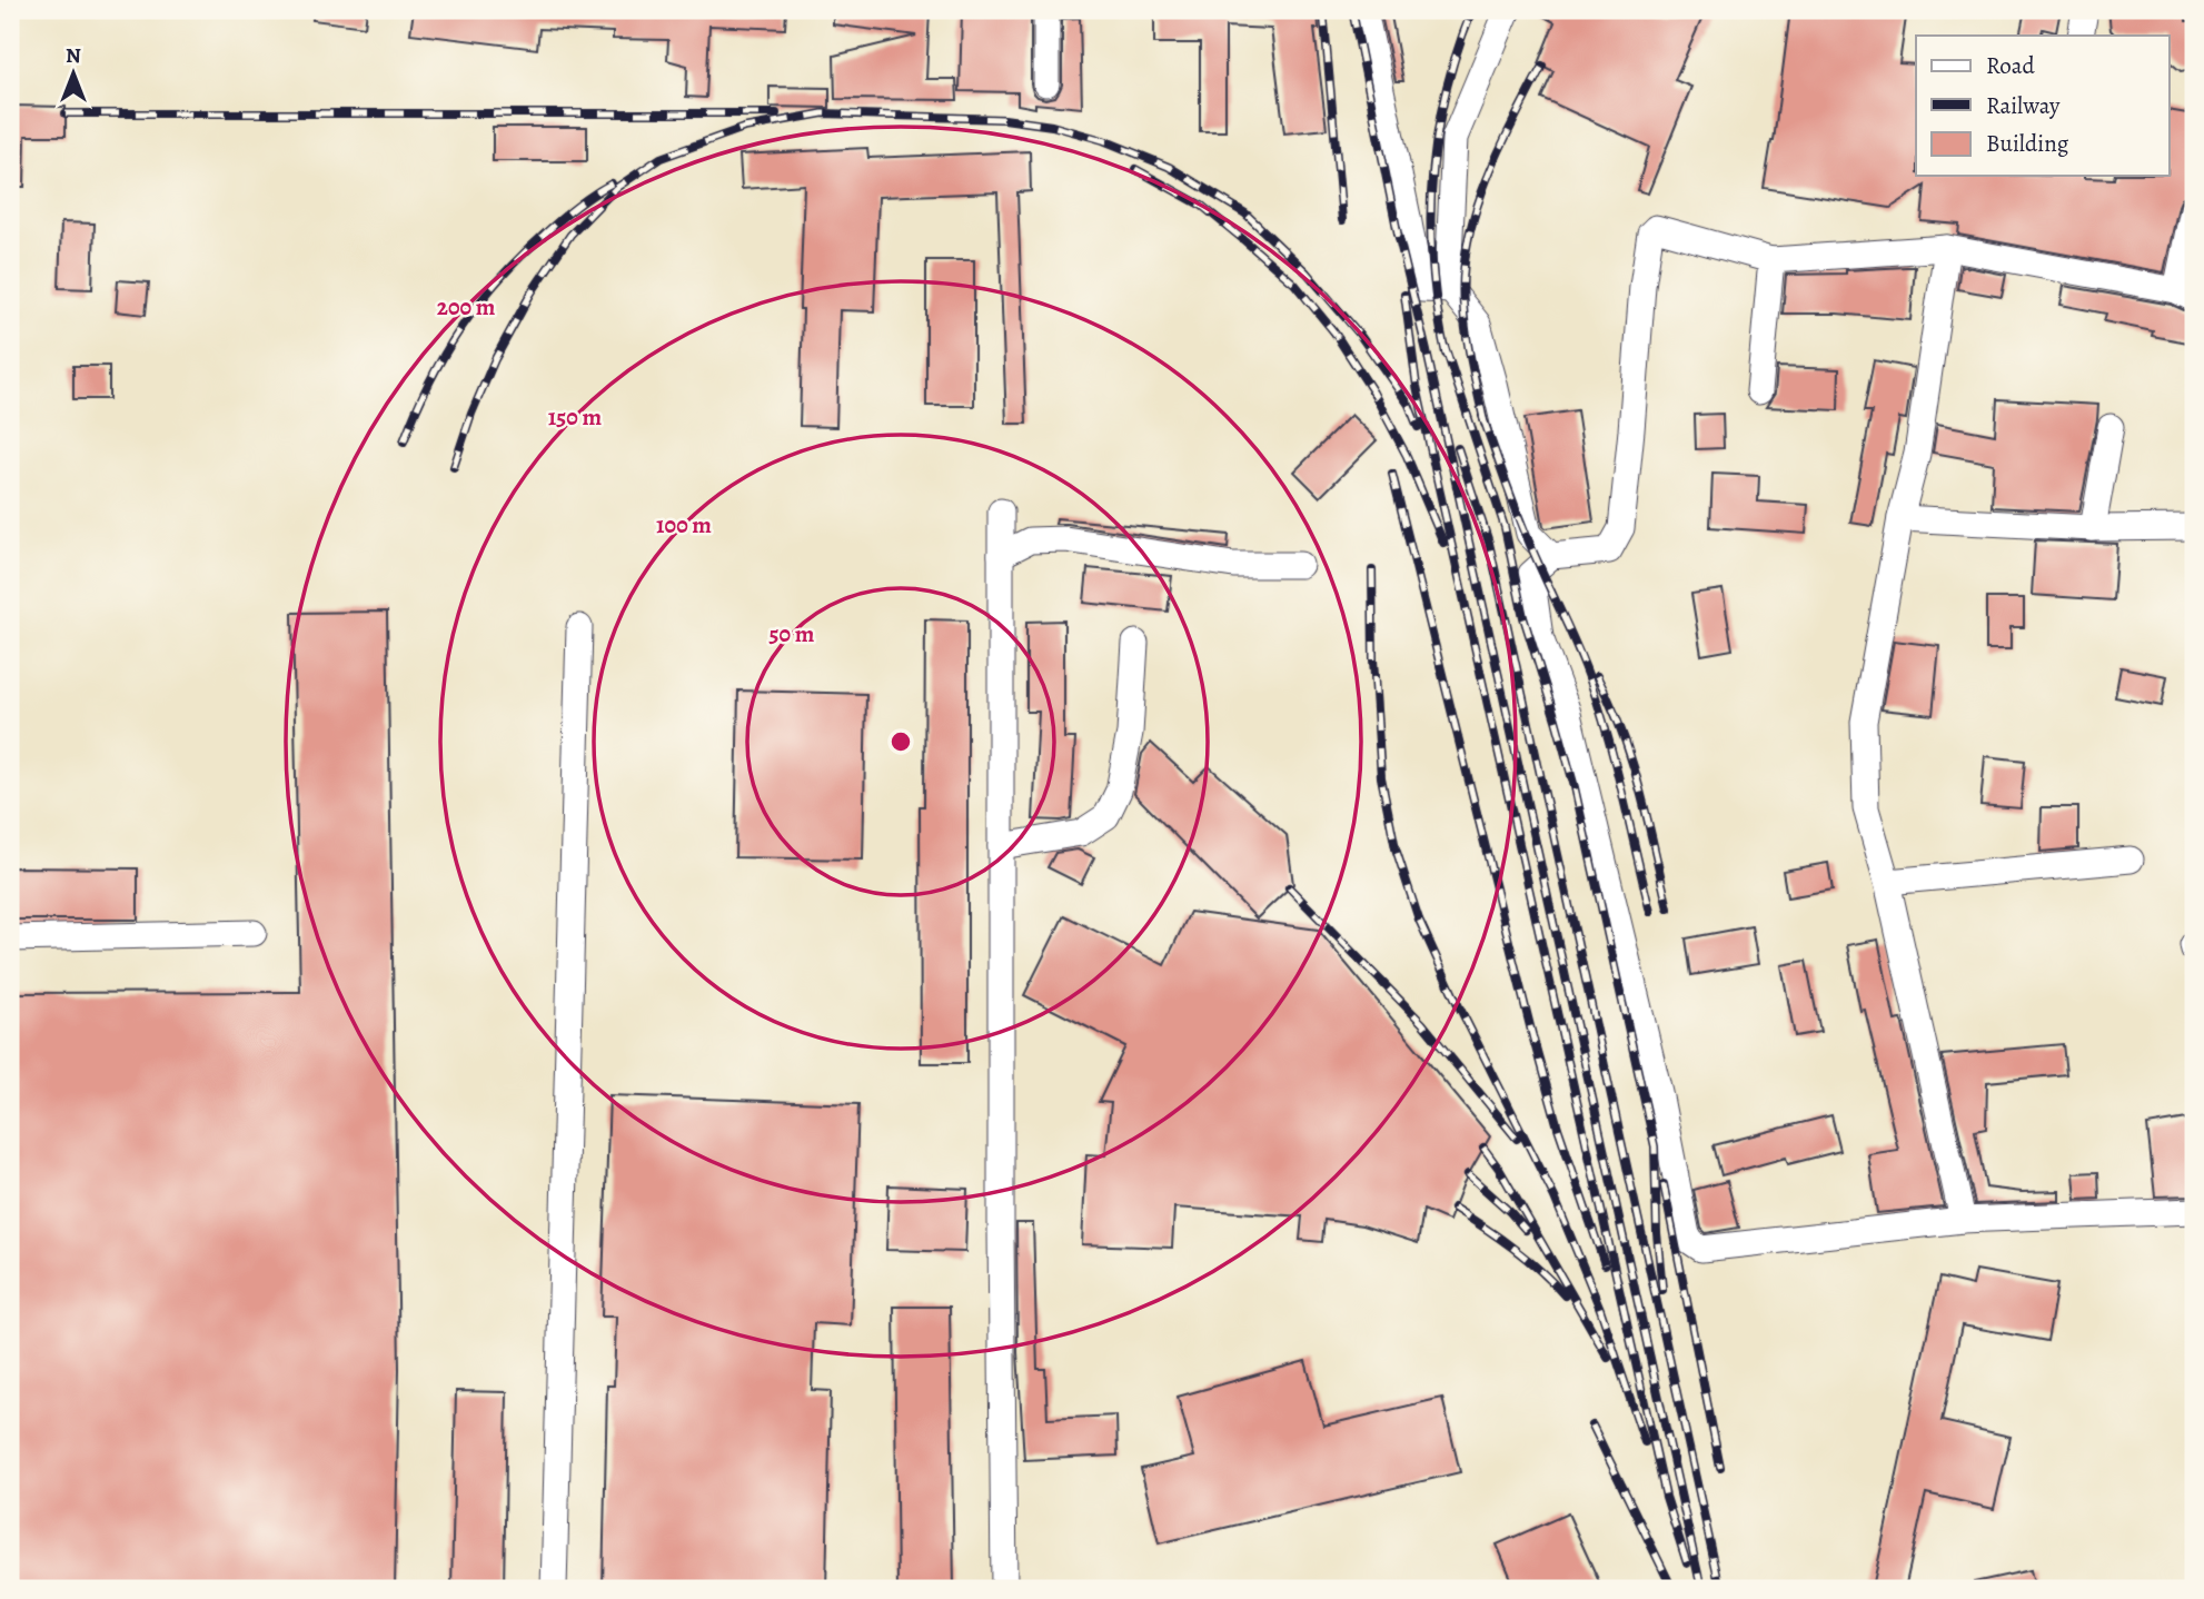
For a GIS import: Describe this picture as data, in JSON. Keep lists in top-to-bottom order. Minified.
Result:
{"legend":["Road","Railway","Building"],"north":"top","rings":["200 m","150 m","100 m","50 m"]}
